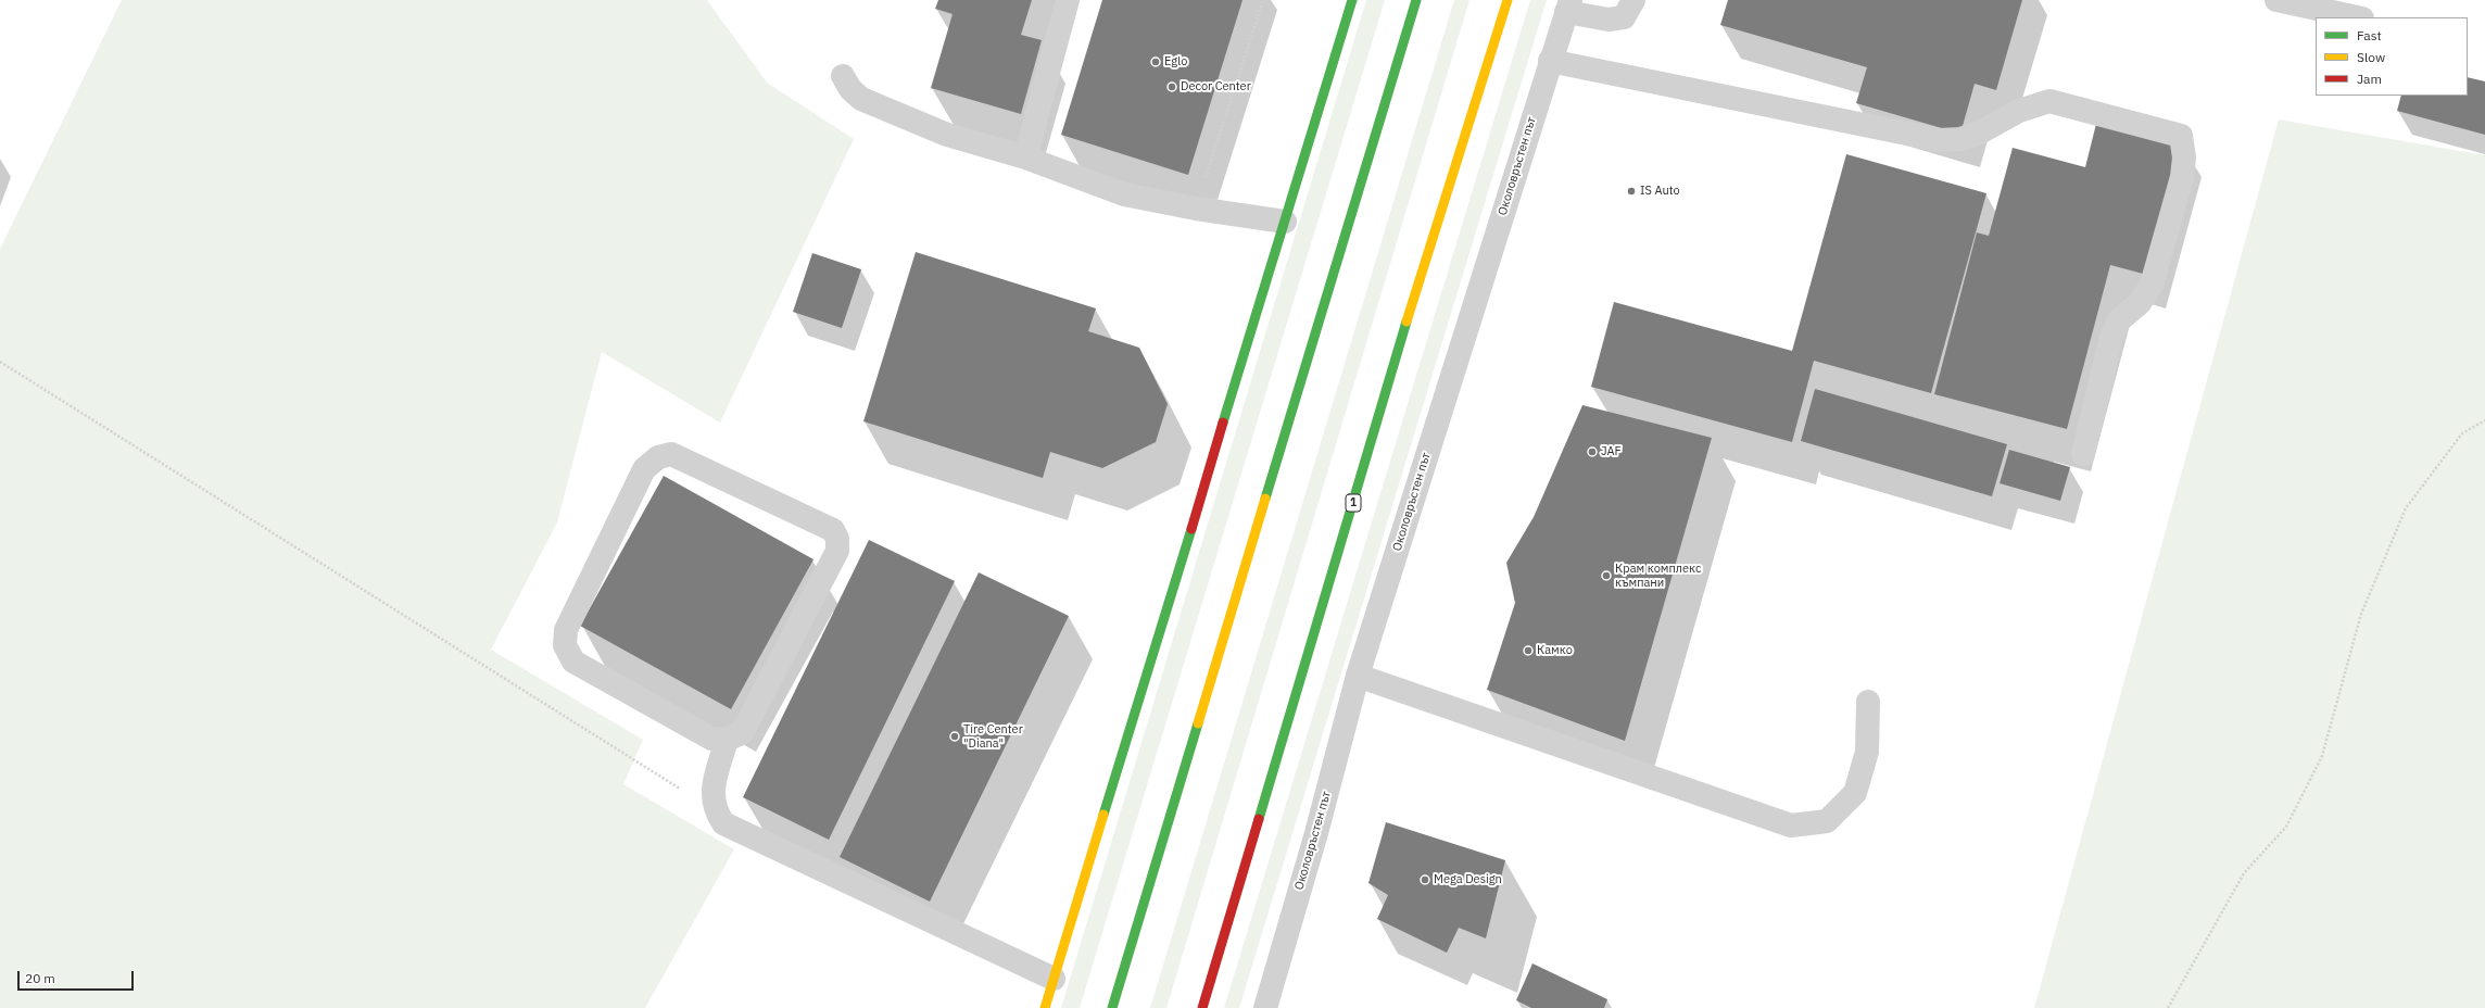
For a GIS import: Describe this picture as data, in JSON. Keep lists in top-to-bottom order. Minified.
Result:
{"streets":{"main road":["1"],"street":["Околовръстен път"]},"places":["Eglo","Decor Center","IS Auto","JAF","Крам комплекс къмпани","Камко","Tire Center \"Diana\"","Mega Design"],"legend":["Fast","Slow","Jam"],"scale_bar":"20 m"}
